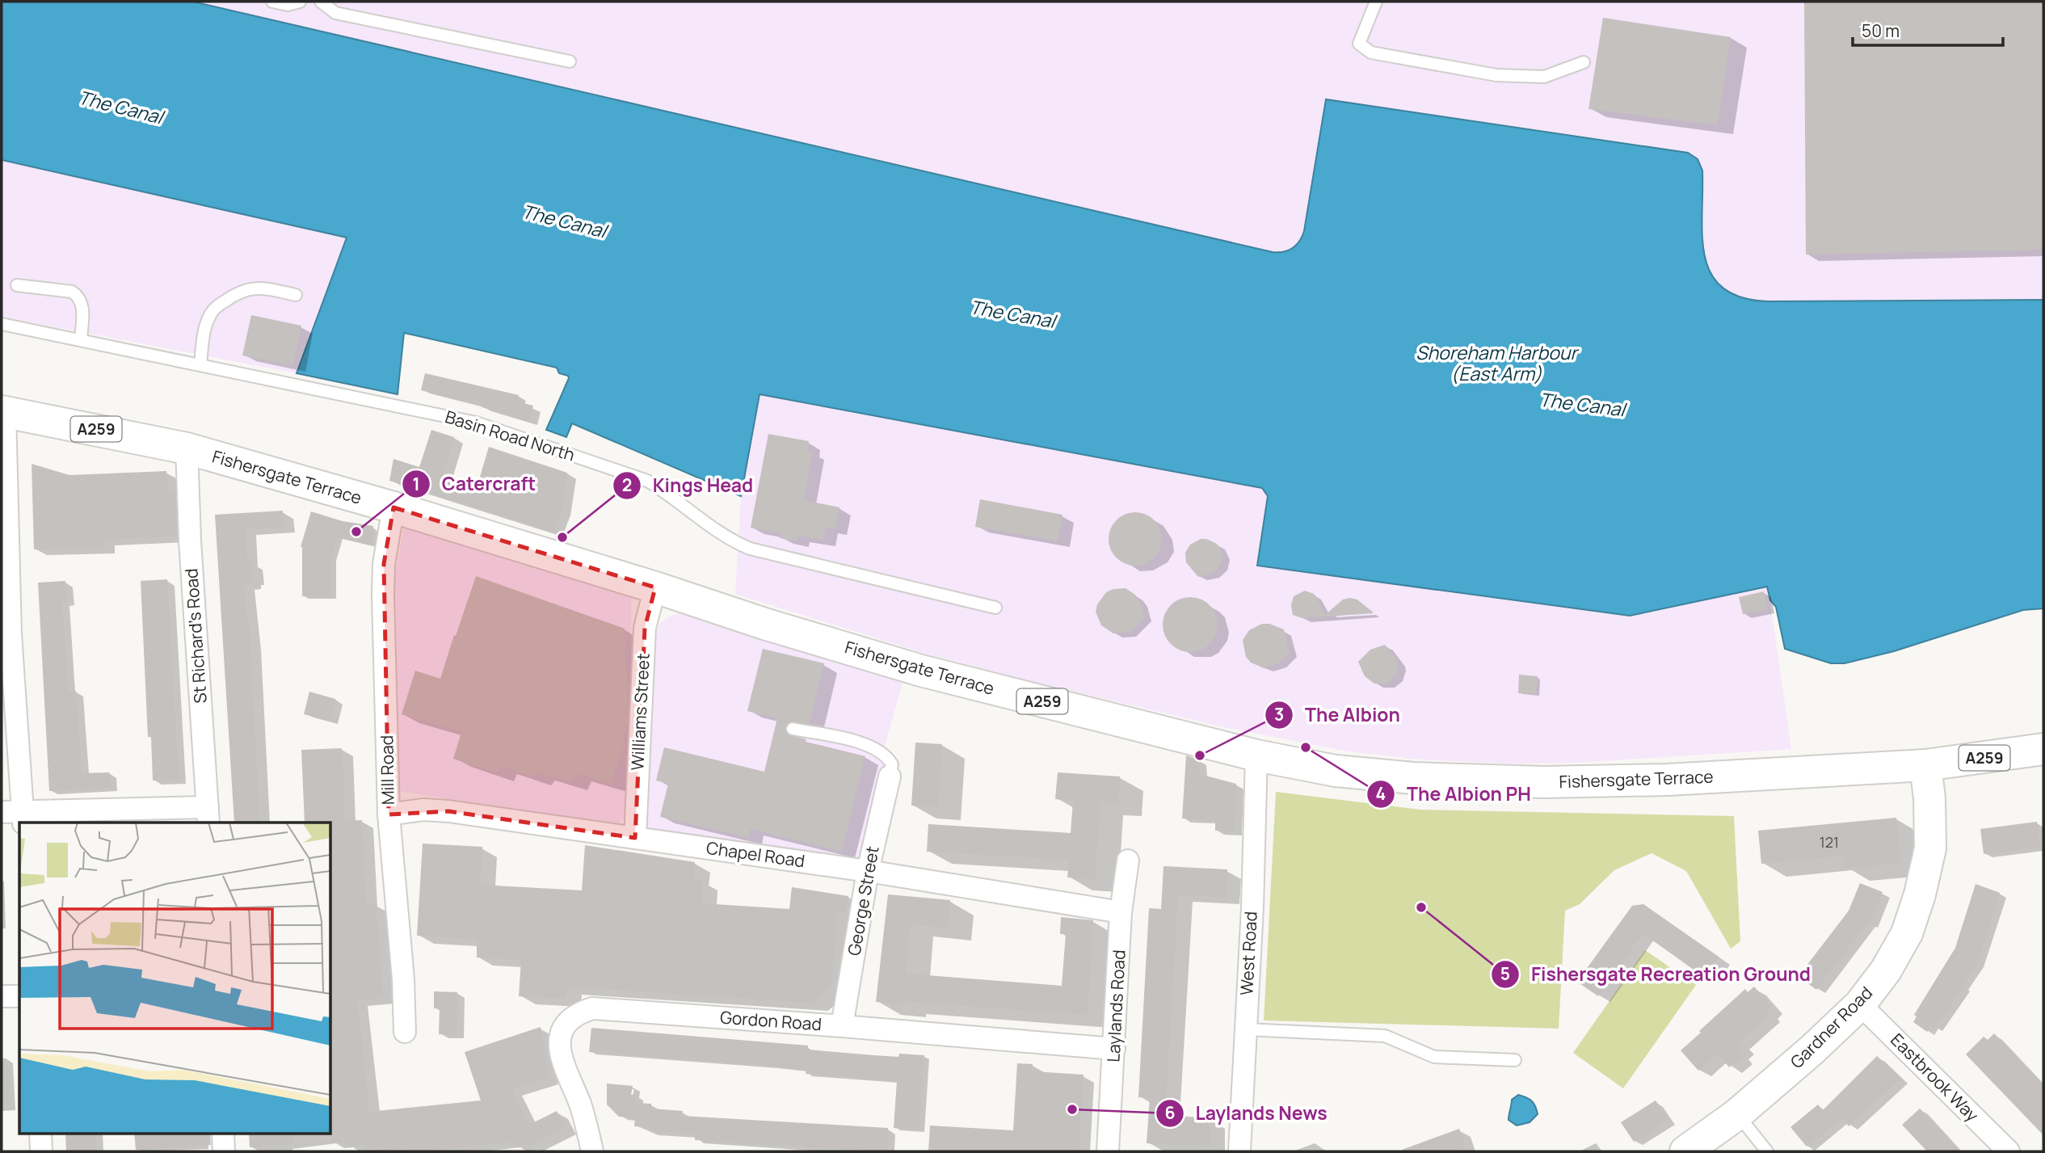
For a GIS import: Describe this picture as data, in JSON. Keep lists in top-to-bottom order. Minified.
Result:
{"streets":{"main road":["A259","Fishersgate Terrace","Gardner Road"],"street":["St Richard's Road","Williams Street","Mill Road","Chapel Road","George Street","West Road","Laylands Road","Gordon Road","Eastbrook Way"],"lane":["Basin Road North"]},"crossings":[["A259","Fishersgate Terrace"],["A259","Gardner Road"],["Fishersgate Terrace","St Richard's Road"],["Fishersgate Terrace","Williams Street"],["Fishersgate Terrace","Mill Road"],["Fishersgate Terrace","West Road"],["Fishersgate Terrace","Gardner Road"],["Williams Street","Chapel Road"],["Mill Road","Chapel Road"],["Chapel Road","George Street"],["Chapel Road","Laylands Road"],["George Street","Gordon Road"],["Laylands Road","Gordon Road"],["Gardner Road","Eastbrook Way"]],"water":["The Canal","Shoreham Harbour (East Arm)"],"places":["Catercraft","Kings Head","The Albion PH","The Albion","Fishersgate Recreation Ground","Laylands News"],"house_numbers":["121"],"scale_bar":"50 m"}
